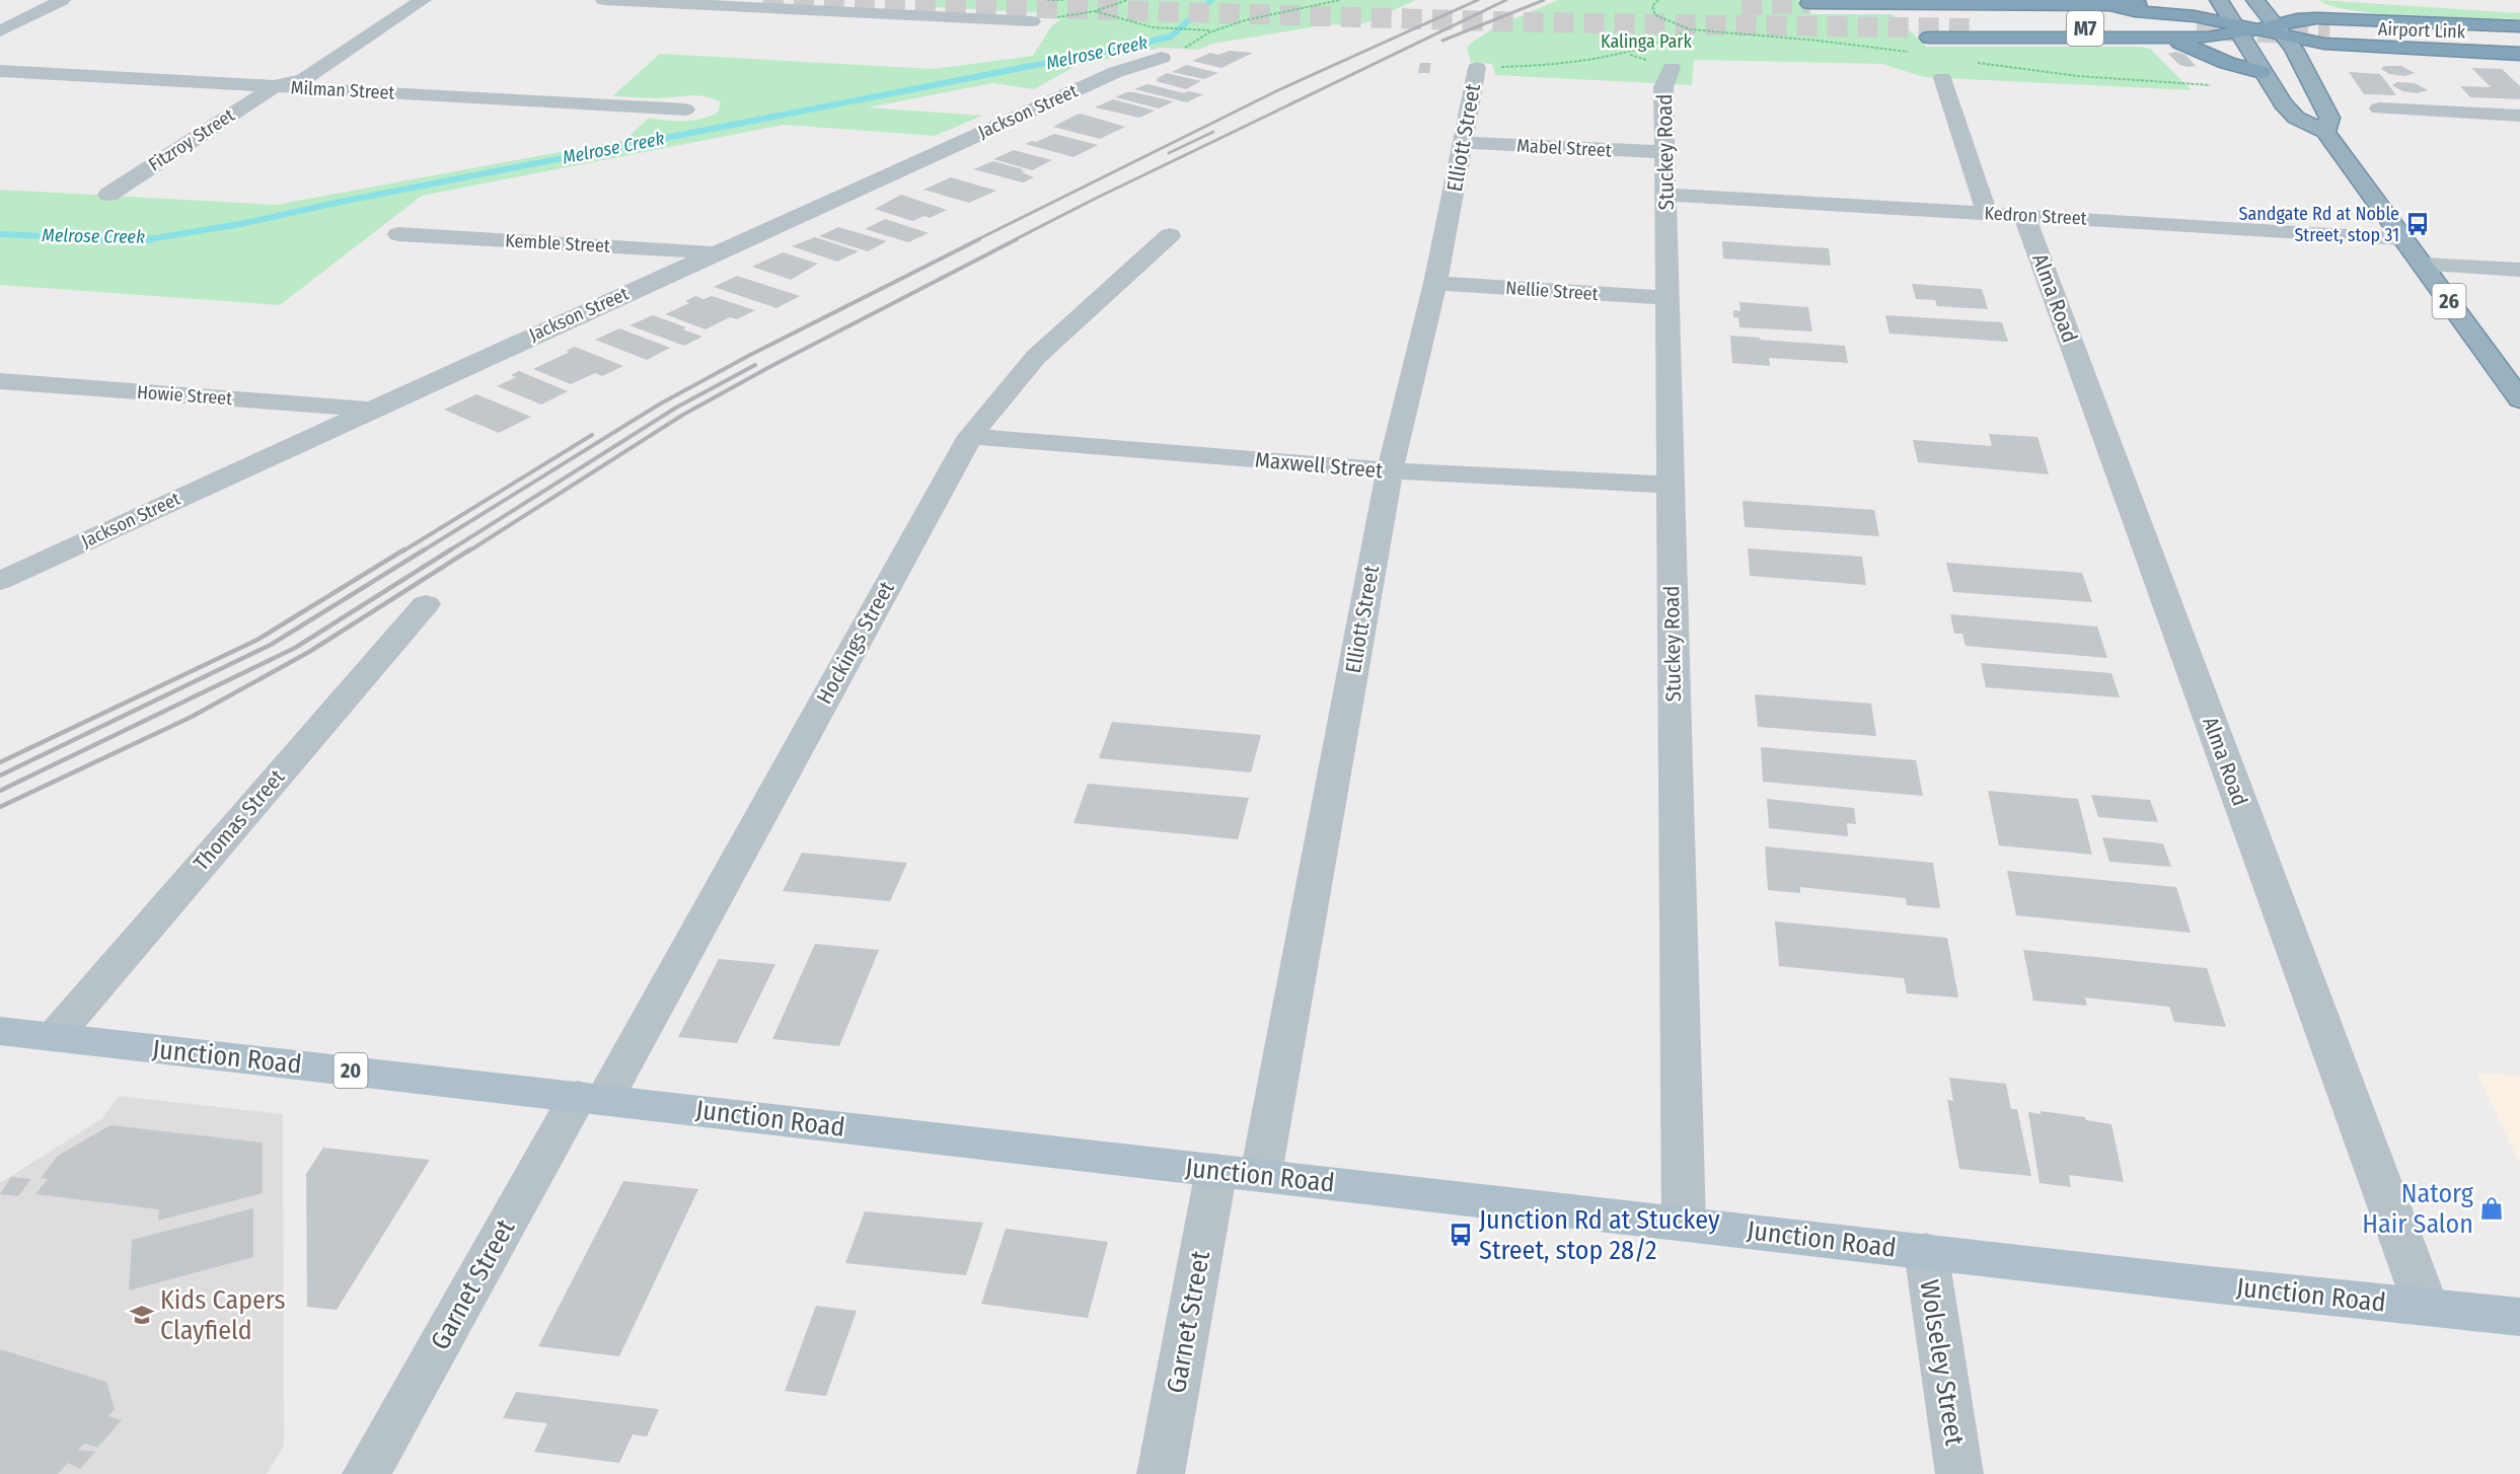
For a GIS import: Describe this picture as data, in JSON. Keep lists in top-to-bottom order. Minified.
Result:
{"streets":{"highway":["M7","Airport Link","26"],"main road":["Junction Road","20"],"street":["Milman Street","Jackson Street","Elliott Street","Fitzroy Street","Mabel Street","Stuckey Road","Kedron Street","Kemble Street","Nellie Street","Alma Road","Howie Street","Maxwell Street","Hockings Street","Thomas Street","Garnet Street","Wolseley Street"]},"crossings":[["Milman Street","Fitzroy Street"],["Jackson Street","Kemble Street"],["Jackson Street","Howie Street"],["Elliott Street","Mabel Street"],["Elliott Street","Nellie Street"],["Elliott Street","Maxwell Street"],["Elliott Street","Junction Road"],["Mabel Street","Stuckey Road"],["Stuckey Road","Kedron Street"],["Stuckey Road","Nellie Street"],["Stuckey Road","Maxwell Street"],["Stuckey Road","Junction Road"],["Kedron Street","Alma Road"],["Kedron Street","26"],["Alma Road","Junction Road"],["Maxwell Street","Hockings Street"],["Hockings Street","Junction Road"],["Hockings Street","Garnet Street"],["Thomas Street","Junction Road"],["Junction Road","Garnet Street"],["Junction Road","Wolseley Street"]],"water":["Melrose Creek"],"parks":["Kalinga Park"],"places":{"bus stop":["Sandgate Rd at Noble Street, stop 31","Junction Rd at Stuckey Street, stop 28/2"],"shop":["Natorg Hair Salon"],"school or university":["Kids Capers Clayfield"]}}
